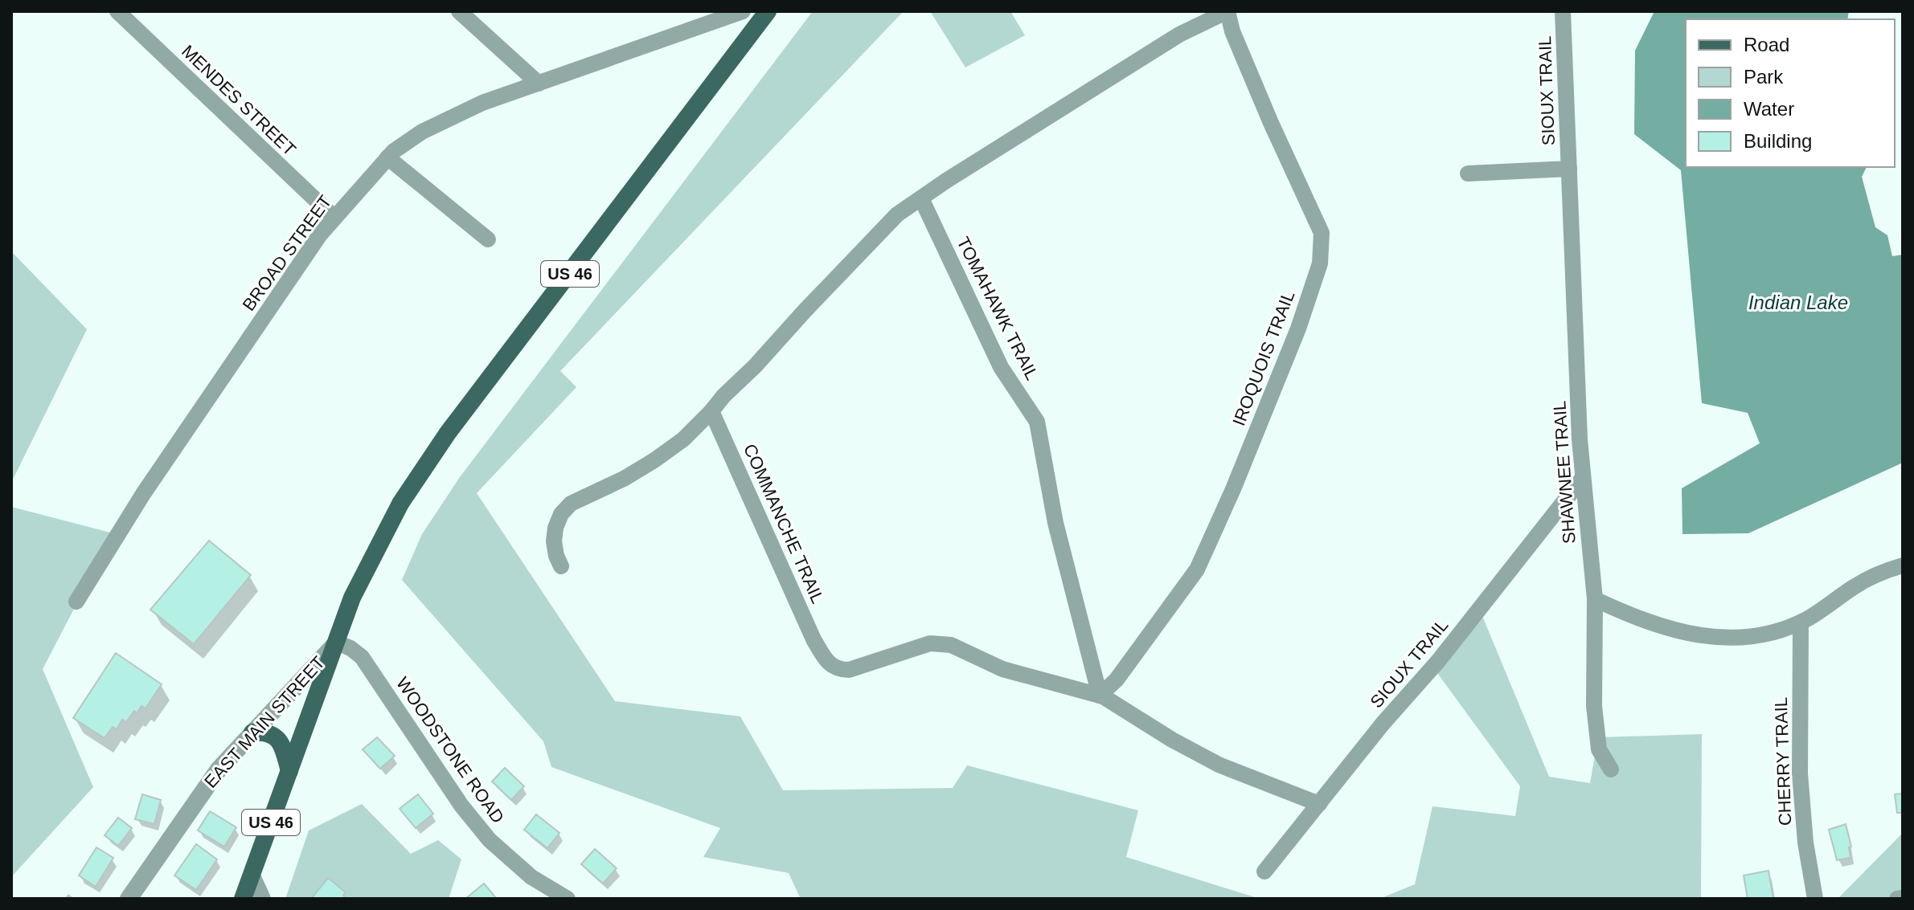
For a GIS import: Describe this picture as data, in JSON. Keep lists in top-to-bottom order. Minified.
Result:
{"streets":{"main road":["US 46"],"street":["SIOUX TRAIL","MENDES STREET","BROAD STREET","TOMAHAWK TRAIL","IROQUOIS TRAIL","SHAWNEE TRAIL","COMMANCHE TRAIL","EAST MAIN STREET","WOODSTONE ROAD","CHERRY TRAIL"]},"crossings":[["SIOUX TRAIL","SHAWNEE TRAIL"],["MENDES STREET","BROAD STREET"],["US 46","EAST MAIN STREET"],["US 46","WOODSTONE ROAD"],["TOMAHAWK TRAIL","IROQUOIS TRAIL"],["TOMAHAWK TRAIL","COMMANCHE TRAIL"],["IROQUOIS TRAIL","COMMANCHE TRAIL"],["EAST MAIN STREET","WOODSTONE ROAD"]],"water":["Indian Lake"],"legend":["Road","Park","Water","Building"]}
